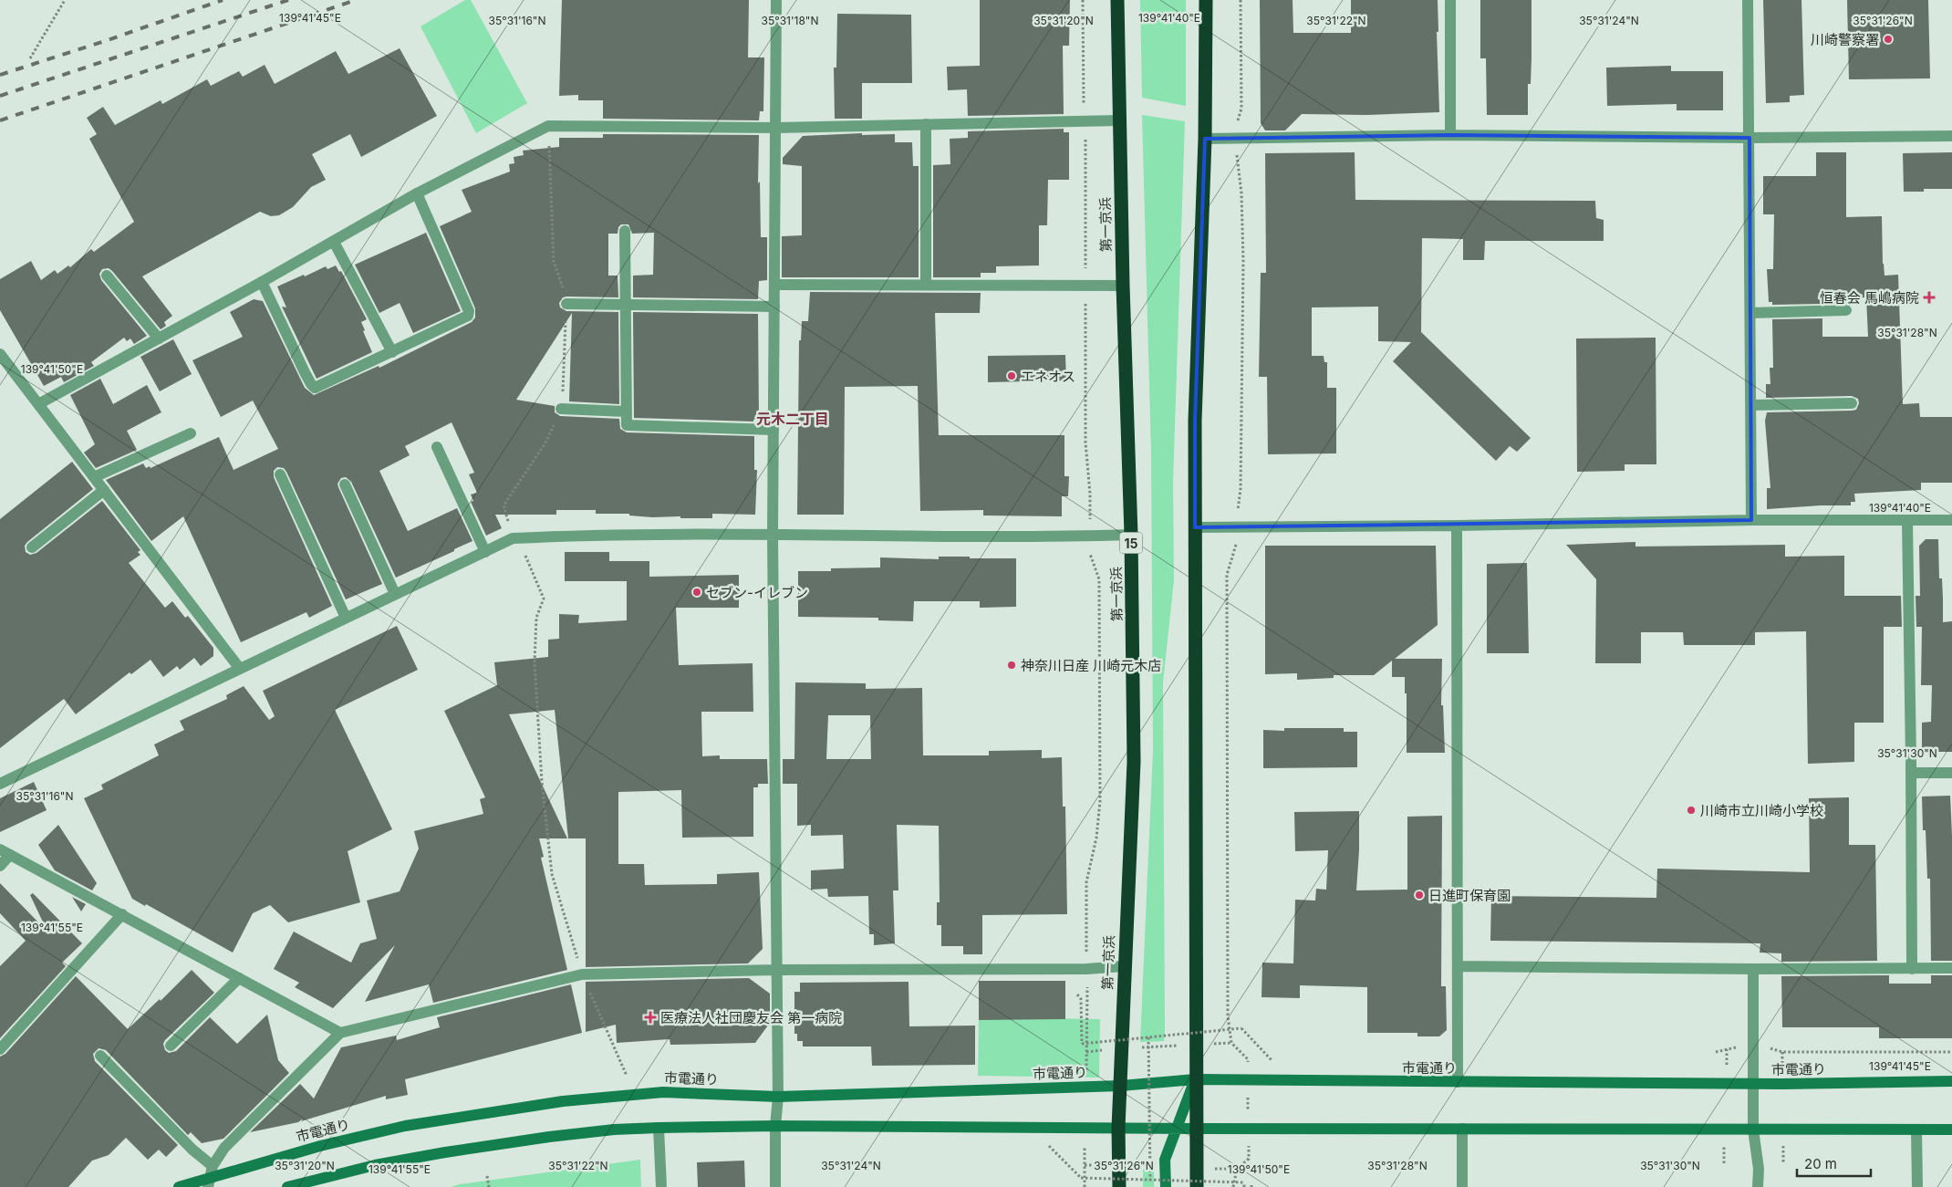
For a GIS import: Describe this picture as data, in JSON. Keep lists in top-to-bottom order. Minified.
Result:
{"streets":{"highway":["第一京浜","15"],"main road":["市電通り"]},"crossings":[["第一京浜","市電通り"]],"districts":["元木二丁目"],"places":{"other":["川崎警察署","エネオス","セブン-イレブン","神奈川日産 川崎元木店","川崎市立川崎小学校","日進町保育園"],"health":["恒春会 馬嶋病院","医療法人社団慶友会 第一病院"]},"scale_bar":"20 m","coordinates":["139°41'45\"E","139°41'40\"E","35°31'18\"N","35°31'20\"N","35°31'22\"N","35°31'24\"N","35°31'26\"N","35°31'16\"N","35°31'28\"N","139°41'50\"E","35°31'30\"N","139°41'55\"E"]}
